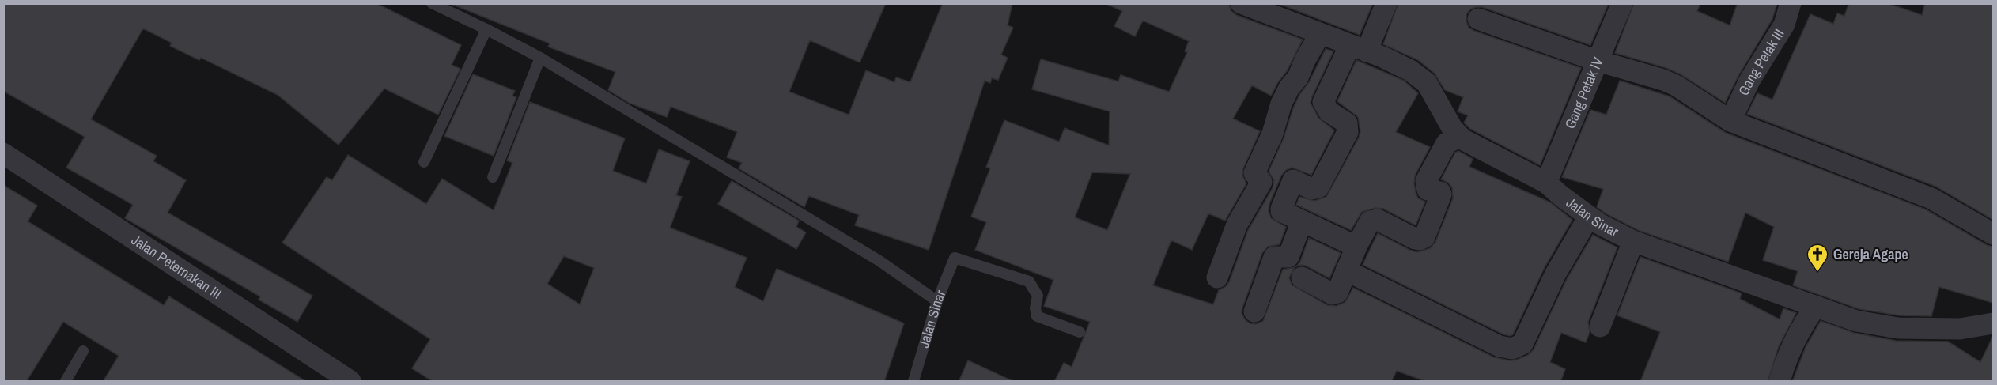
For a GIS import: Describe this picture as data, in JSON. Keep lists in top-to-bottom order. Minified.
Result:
{"streets":{"street":["Gang Petak III","Gang Petak IV","Jalan Sinar","Jalan Peternakan III"]},"crossings":[["Gang Petak IV","Jalan Sinar"]],"places":{"church":["Gereja Agape"]}}
